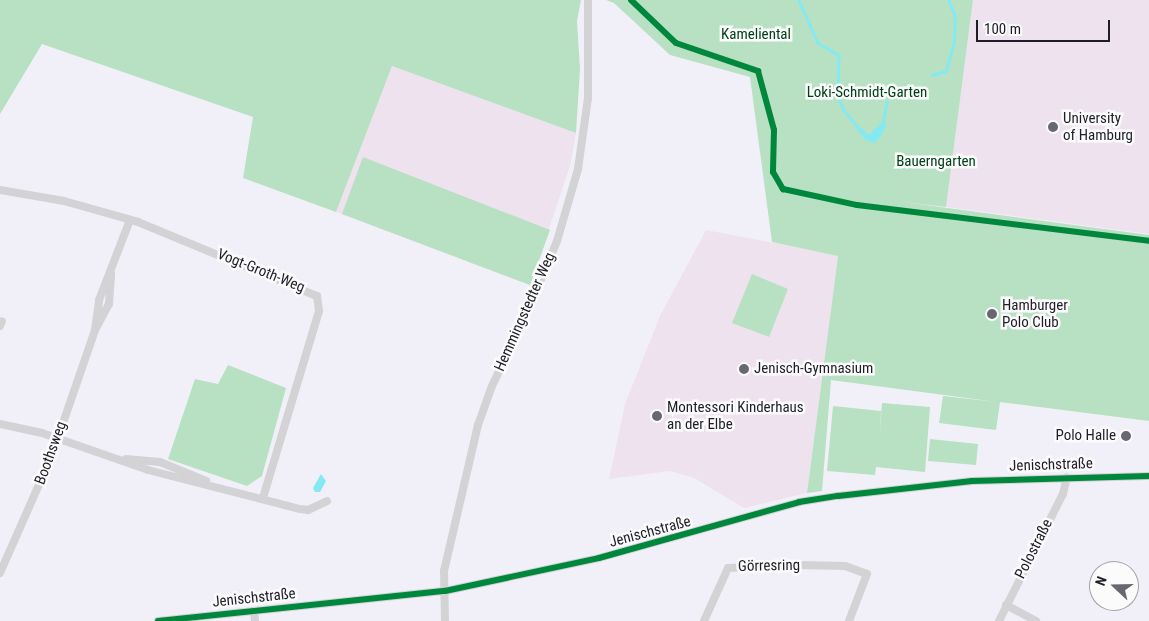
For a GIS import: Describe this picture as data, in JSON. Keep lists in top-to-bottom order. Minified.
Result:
{"streets":{"street":["Vogt-Groth-Weg","Hemmingstedter Weg","Boothsweg","Jenischstraße","Polostraße","Görresring"]},"crossings":[["Vogt-Groth-Weg","Boothsweg"],["Hemmingstedter Weg","Jenischstraße"],["Jenischstraße","Polostraße"]],"parks":["Kameliental","Loki-Schmidt-Garten","Bauerngarten"],"places":["University of Hamburg","Hamburger Polo Club","Jenisch-Gymnasium","Montessori Kinderhaus an der Elbe","Polo Halle"],"scale_bar":"100 m","north":"left"}
